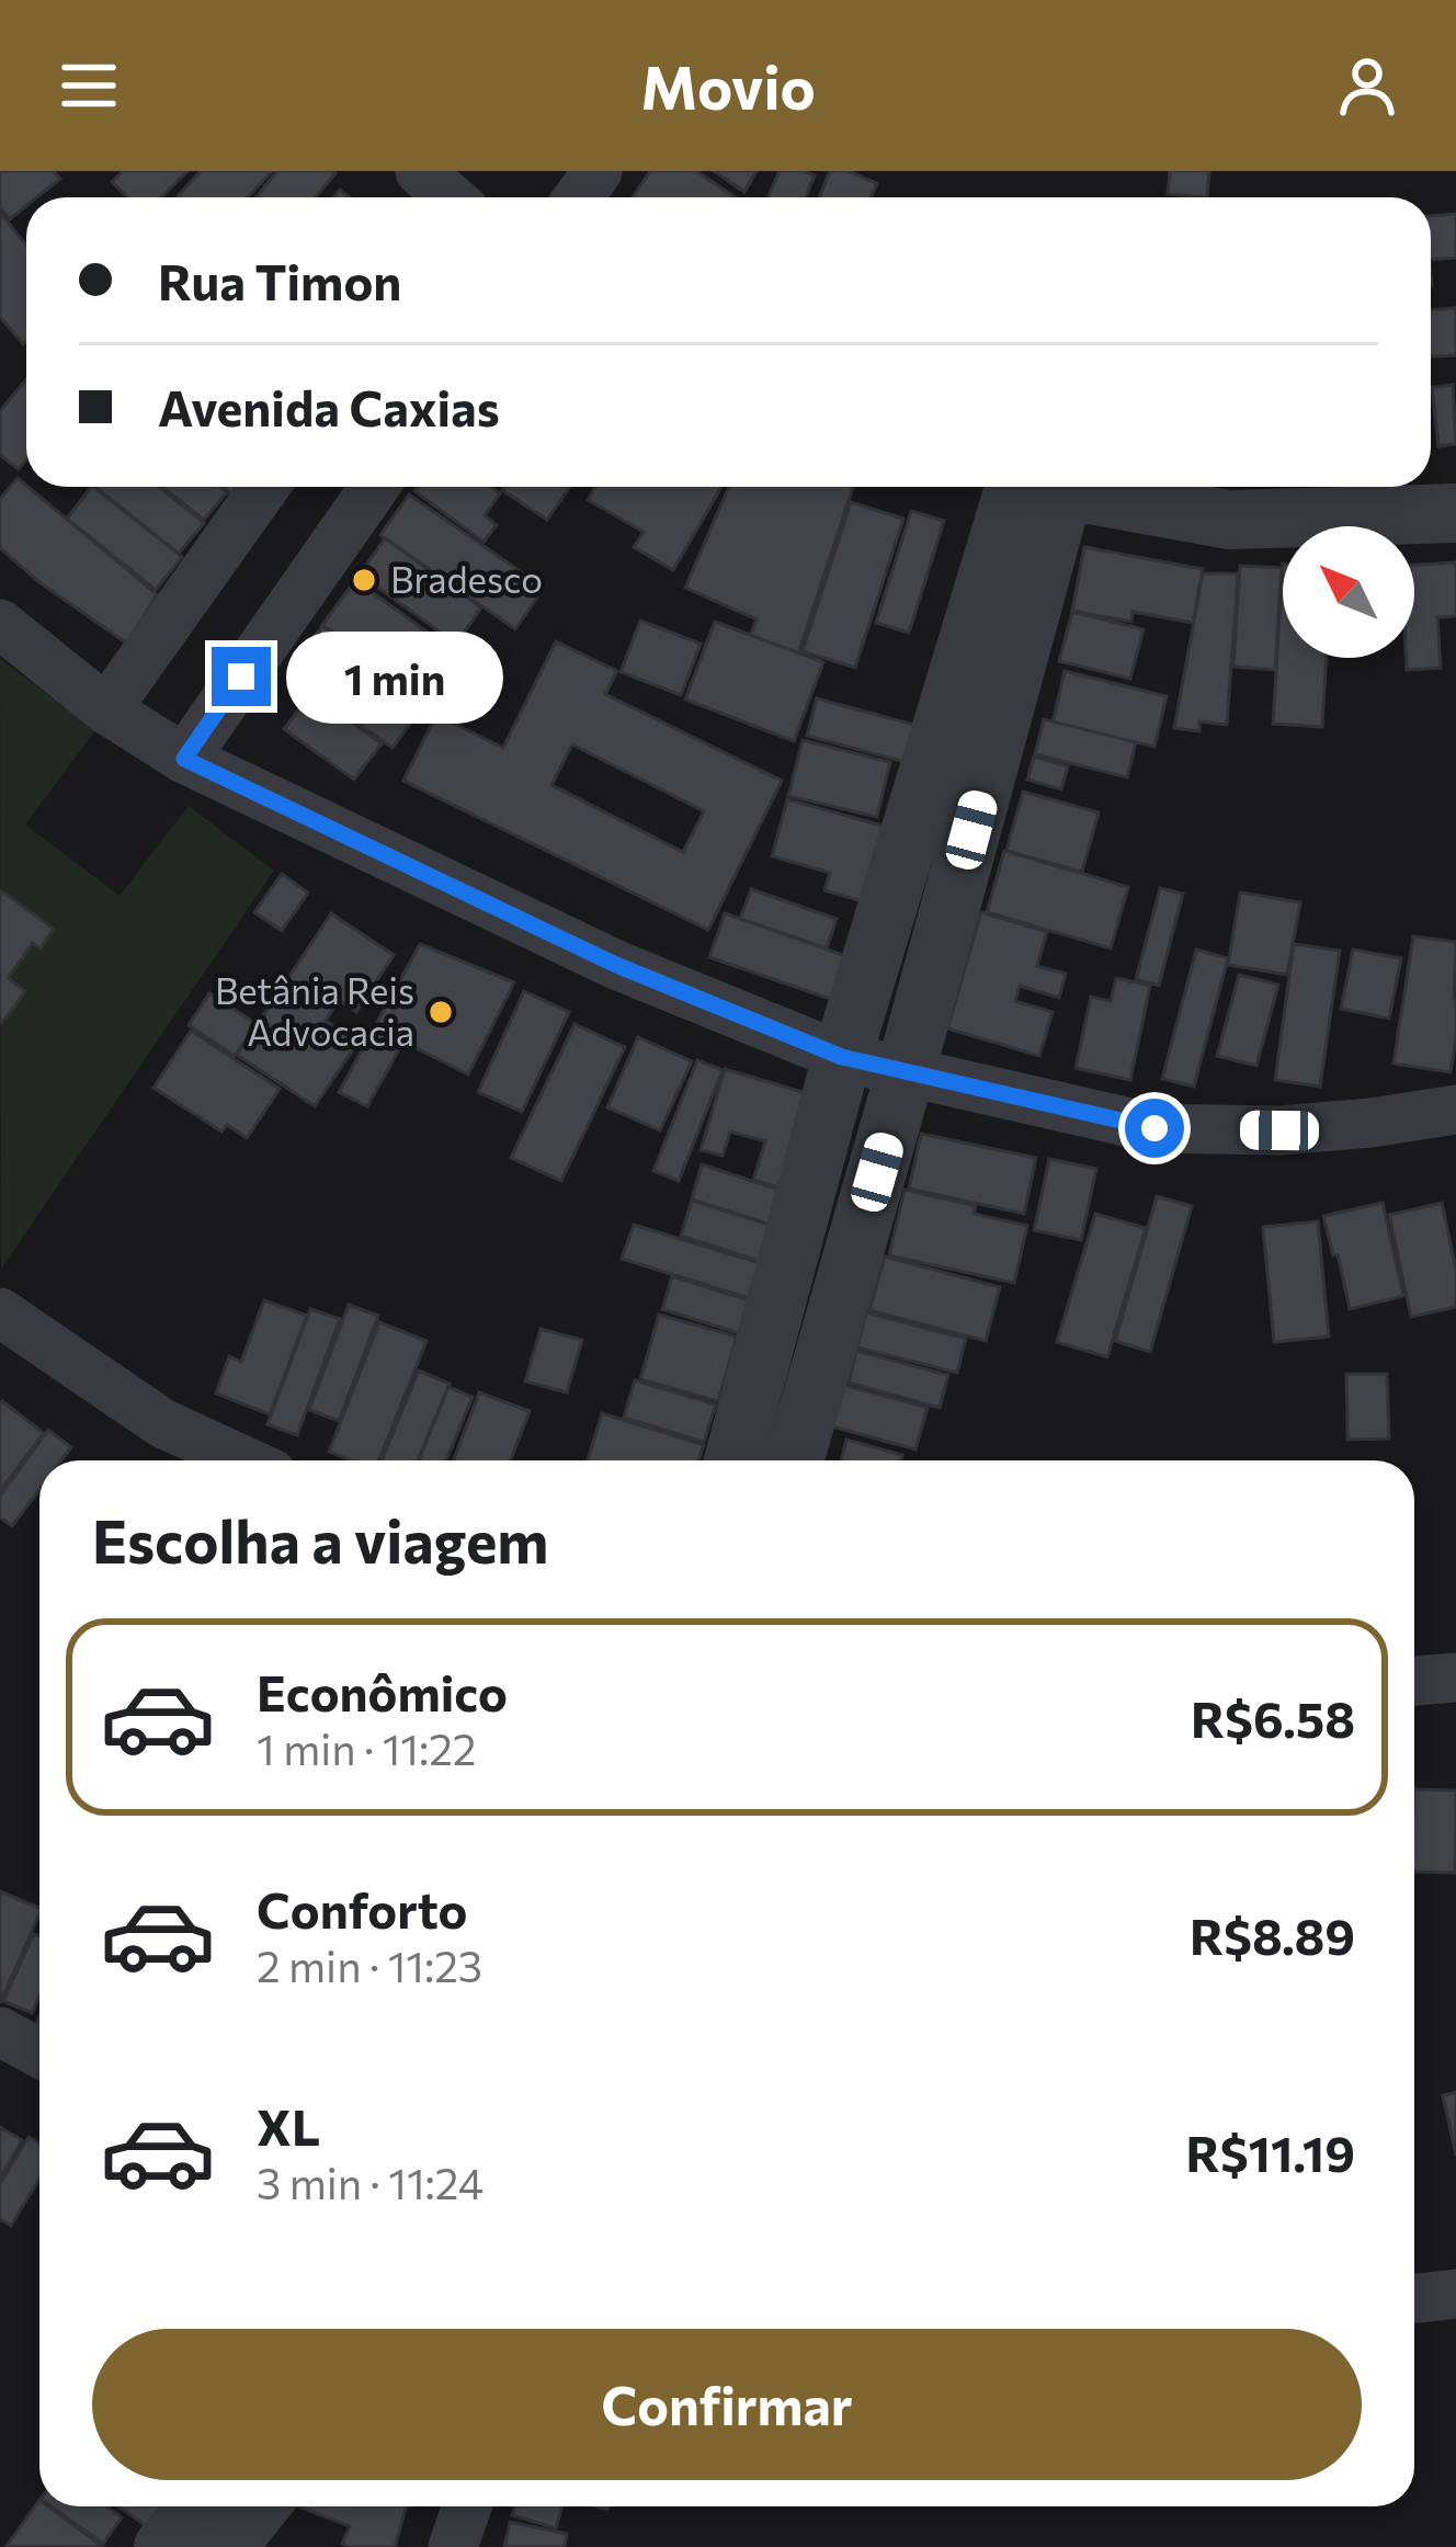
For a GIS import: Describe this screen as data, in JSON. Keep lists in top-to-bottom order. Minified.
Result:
{"places":["Bradesco","Betânia Reis Advocacia"],"north":"top left","page":{"header":"Movio","banner":["Rua Timon","Avenida Caxias"],"bubble":"1 min","heading":"Escolha a viagem","list":[{"name":"Econômico","note":"1 min · 11:22","value":"R$6.58"},{"name":"Conforto","note":"2 min · 11:23","value":"R$8.89"},{"name":"XL","note":"3 min · 11:24","value":"R$11.19"}],"buttons":"Confirmar"}}
